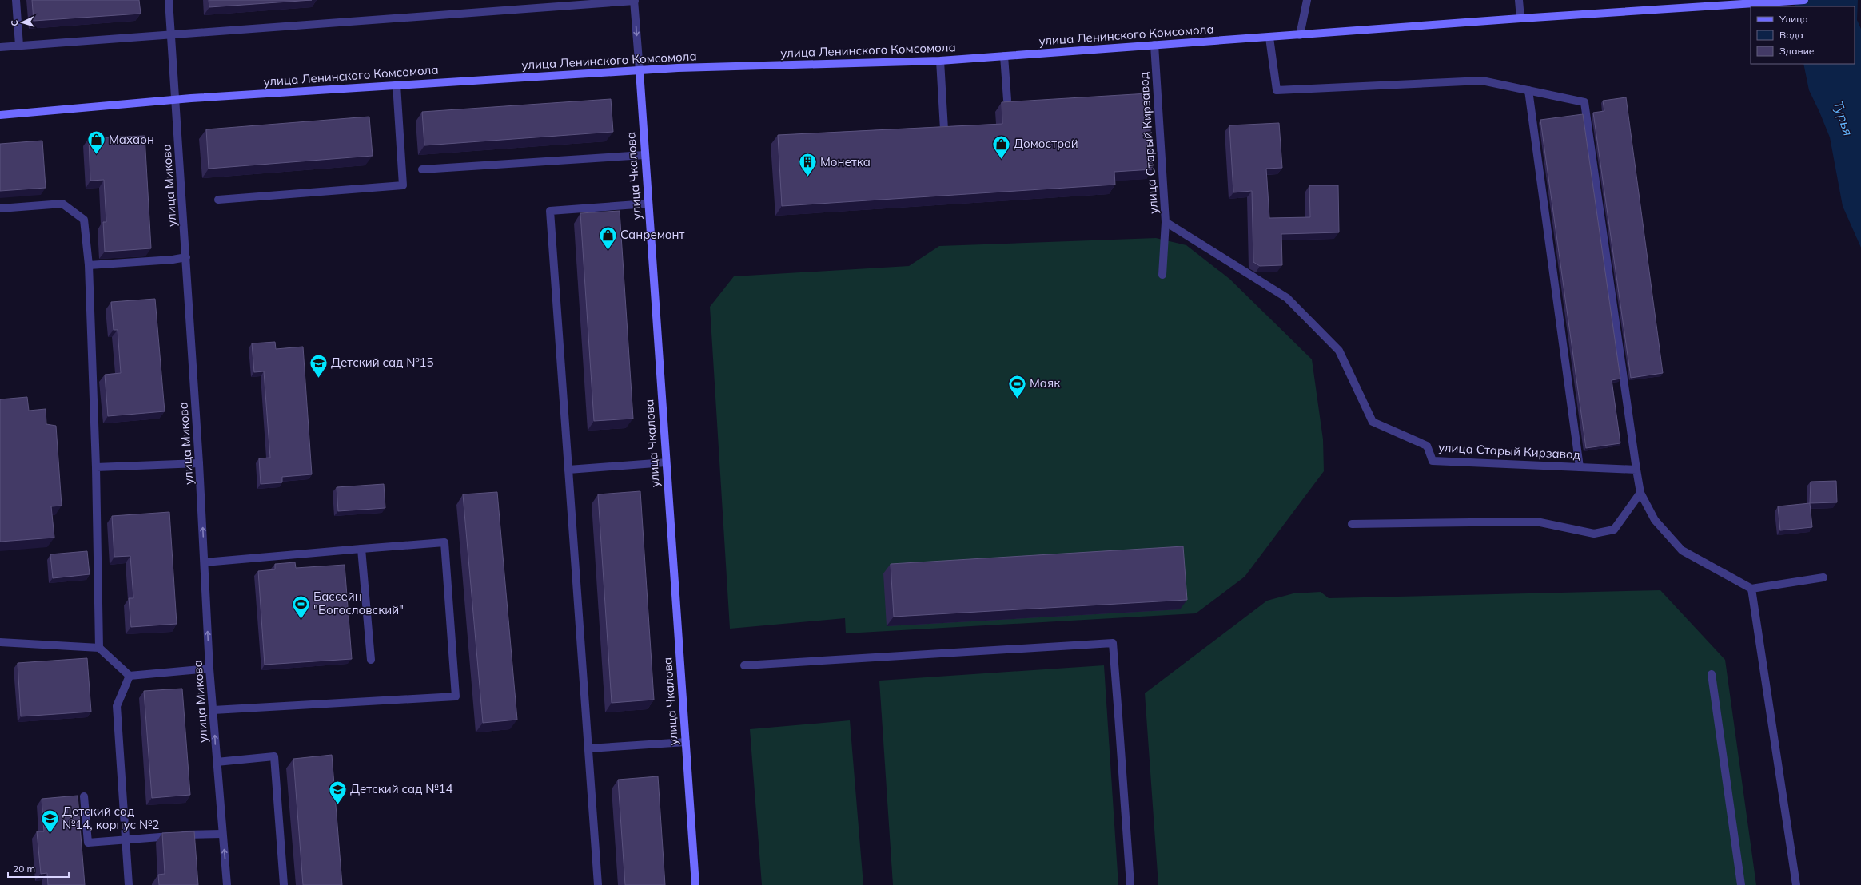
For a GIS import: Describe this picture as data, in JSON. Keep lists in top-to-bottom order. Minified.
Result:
{"streets":{"main road":["улица Ленинского Комсомола","улица Чкалова"],"street":["улица Старый Кирзавод","улица Микова"]},"crossings":[["улица Ленинского Комсомола","улица Старый Кирзавод"],["улица Ленинского Комсомола","улица Чкалова"],["улица Ленинского Комсомола","улица Микова"]],"water":["Турья"],"places":{"shop":["Махаон","Домострой","Санремонт"],"building":["Монетка"],"school or university":["Детский сад №15","Детский сад №14","Детский сад №14, корпус №2"],"sports":["Маяк","Бассейн \"Богословский\""]},"legend":["Улица","Вода","Здание"],"scale_bar":"20 m","north":"left"}
